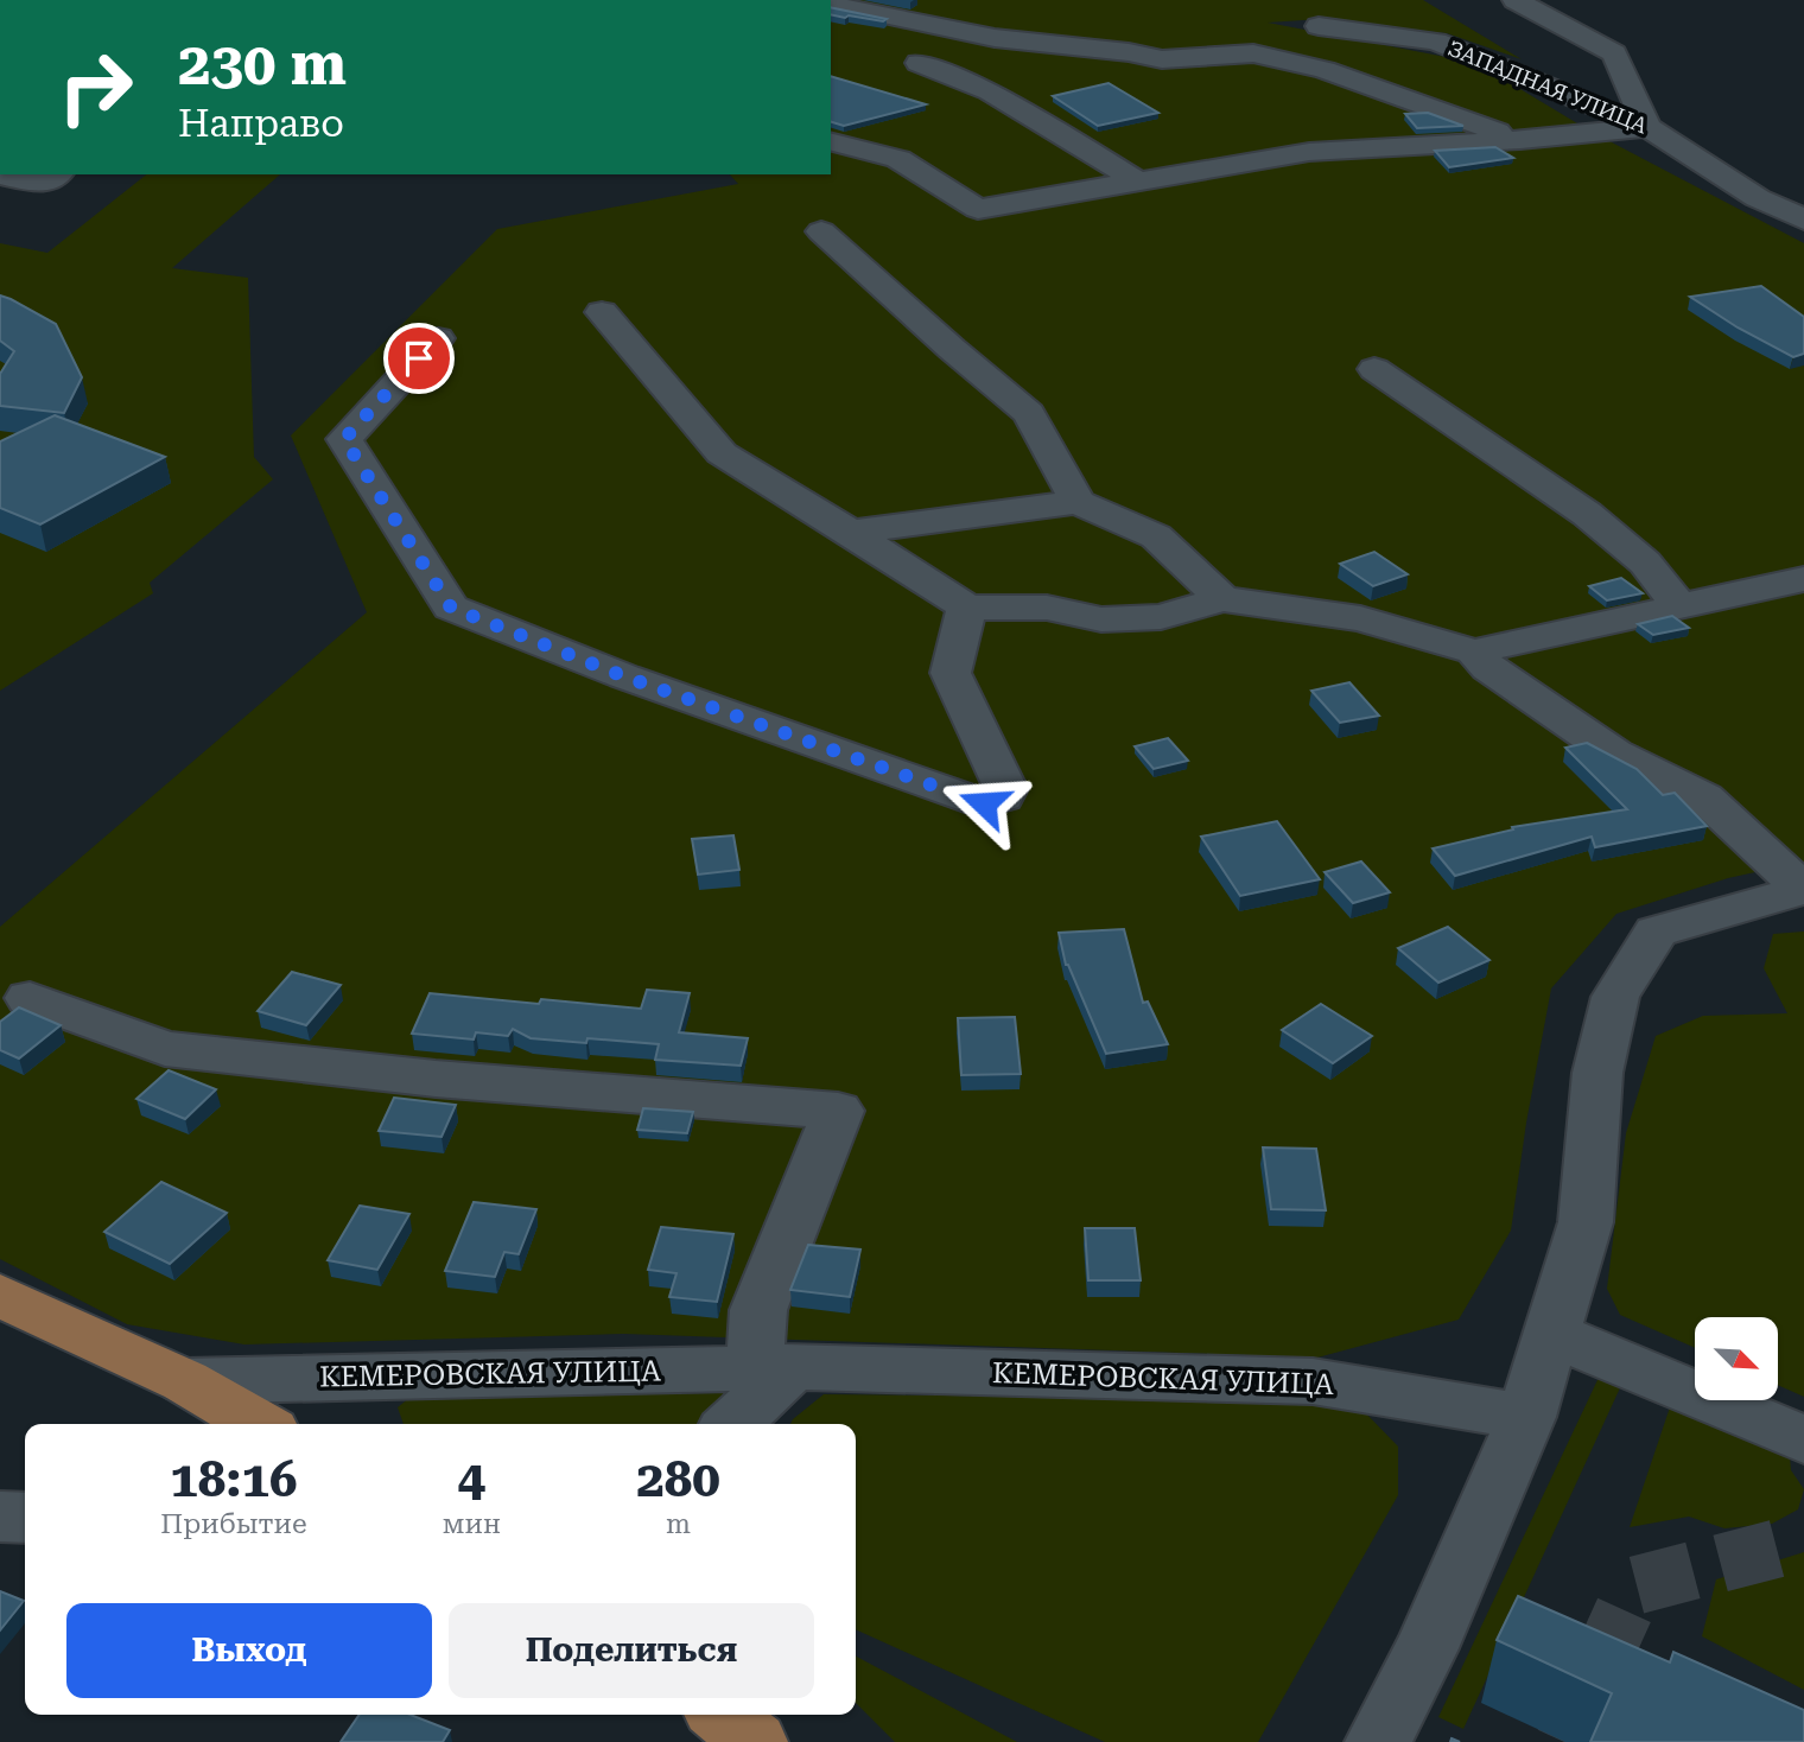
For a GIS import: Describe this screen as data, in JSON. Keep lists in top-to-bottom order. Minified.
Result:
{"streets":{"main road":["КЕМЕРОВСКАЯ УЛИЦА"],"street":["ЗАПАДНАЯ УЛИЦА"]},"north":"bottom right","page":{"turn":["230 m","Направо"],"eta":["18:16","Прибытие","4","мин","280","m"],"buttons":["Выход","Поделиться"]}}
